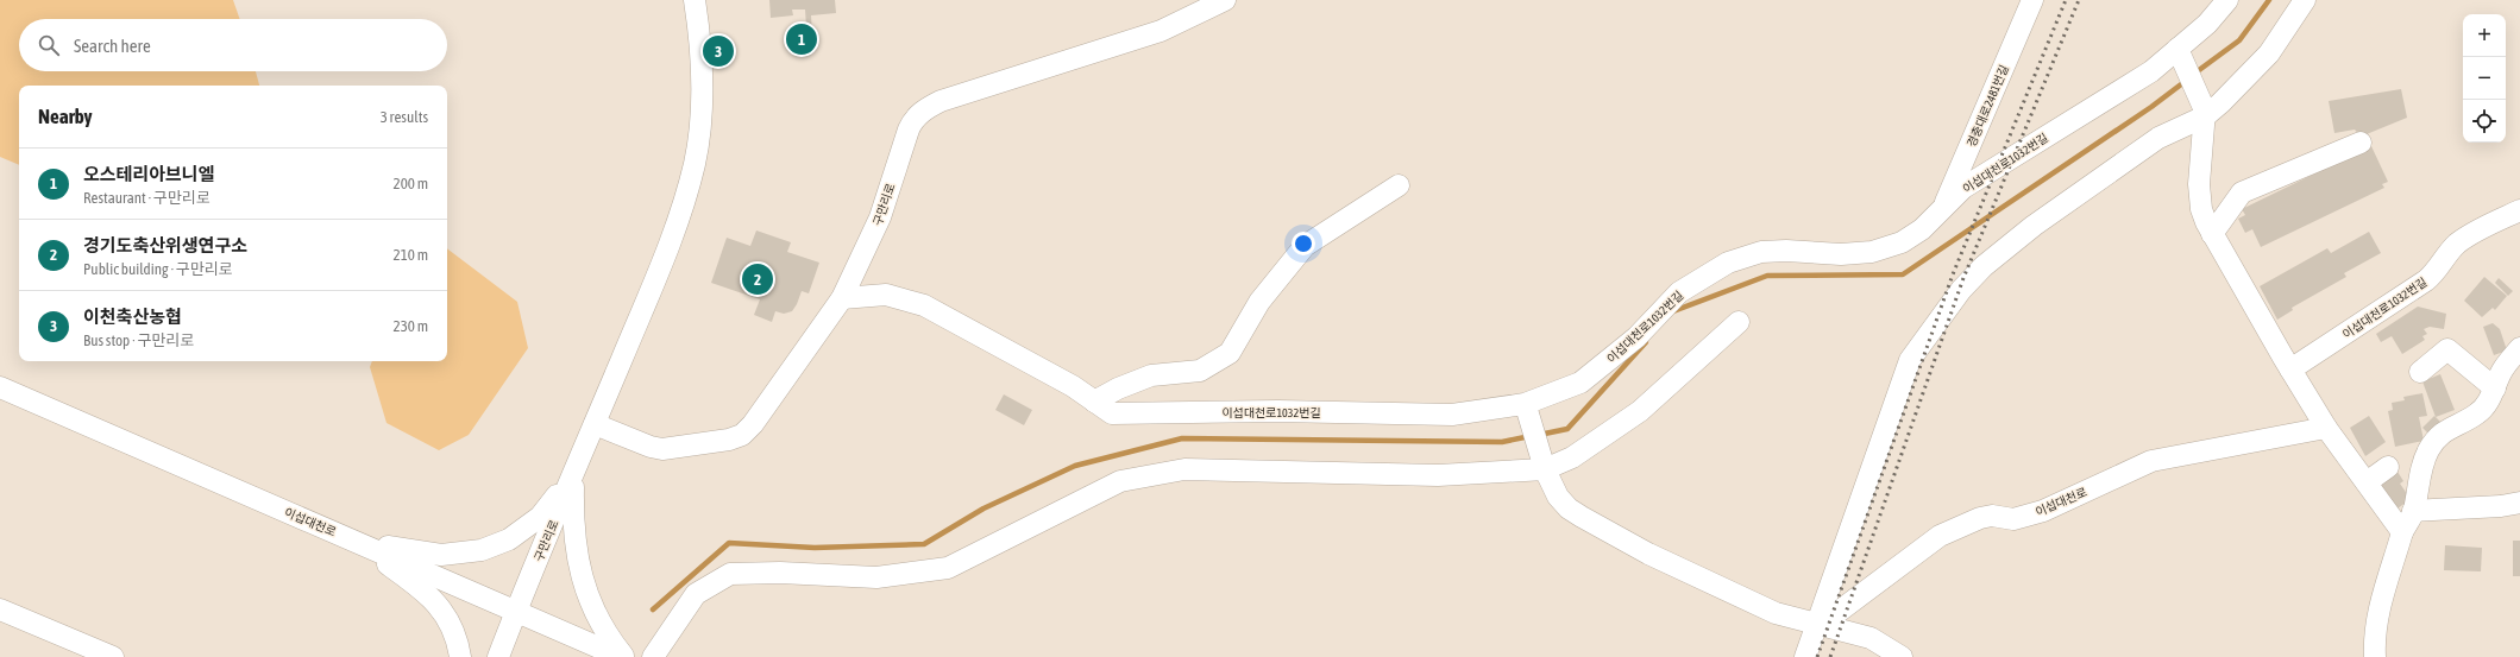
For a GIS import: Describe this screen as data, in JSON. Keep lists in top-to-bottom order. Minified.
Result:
{"streets":{"street":["경충대로2481번길","이섭대천로1032번길","구만리로","이섭대천로"]},"crossings":[["경충대로2481번길","이섭대천로1032번길"],["이섭대천로1032번길","구만리로"],["구만리로","이섭대천로"]],"page":{"map_buttons":["+","−"],"search":"Search here","pins":["1","3","2"],"heading":["Nearby","3 results"],"list":[{"mark":"1","name":"오스테리아브니엘","note":"Restaurant · 구만리로","value":"200 m"},{"mark":"2","name":"경기도축산위생연구소","note":"Public building · 구만리로","value":"210 m"},{"mark":"3","name":"이천축산농협","note":"Bus stop · 구만리로","value":"230 m"}]}}
